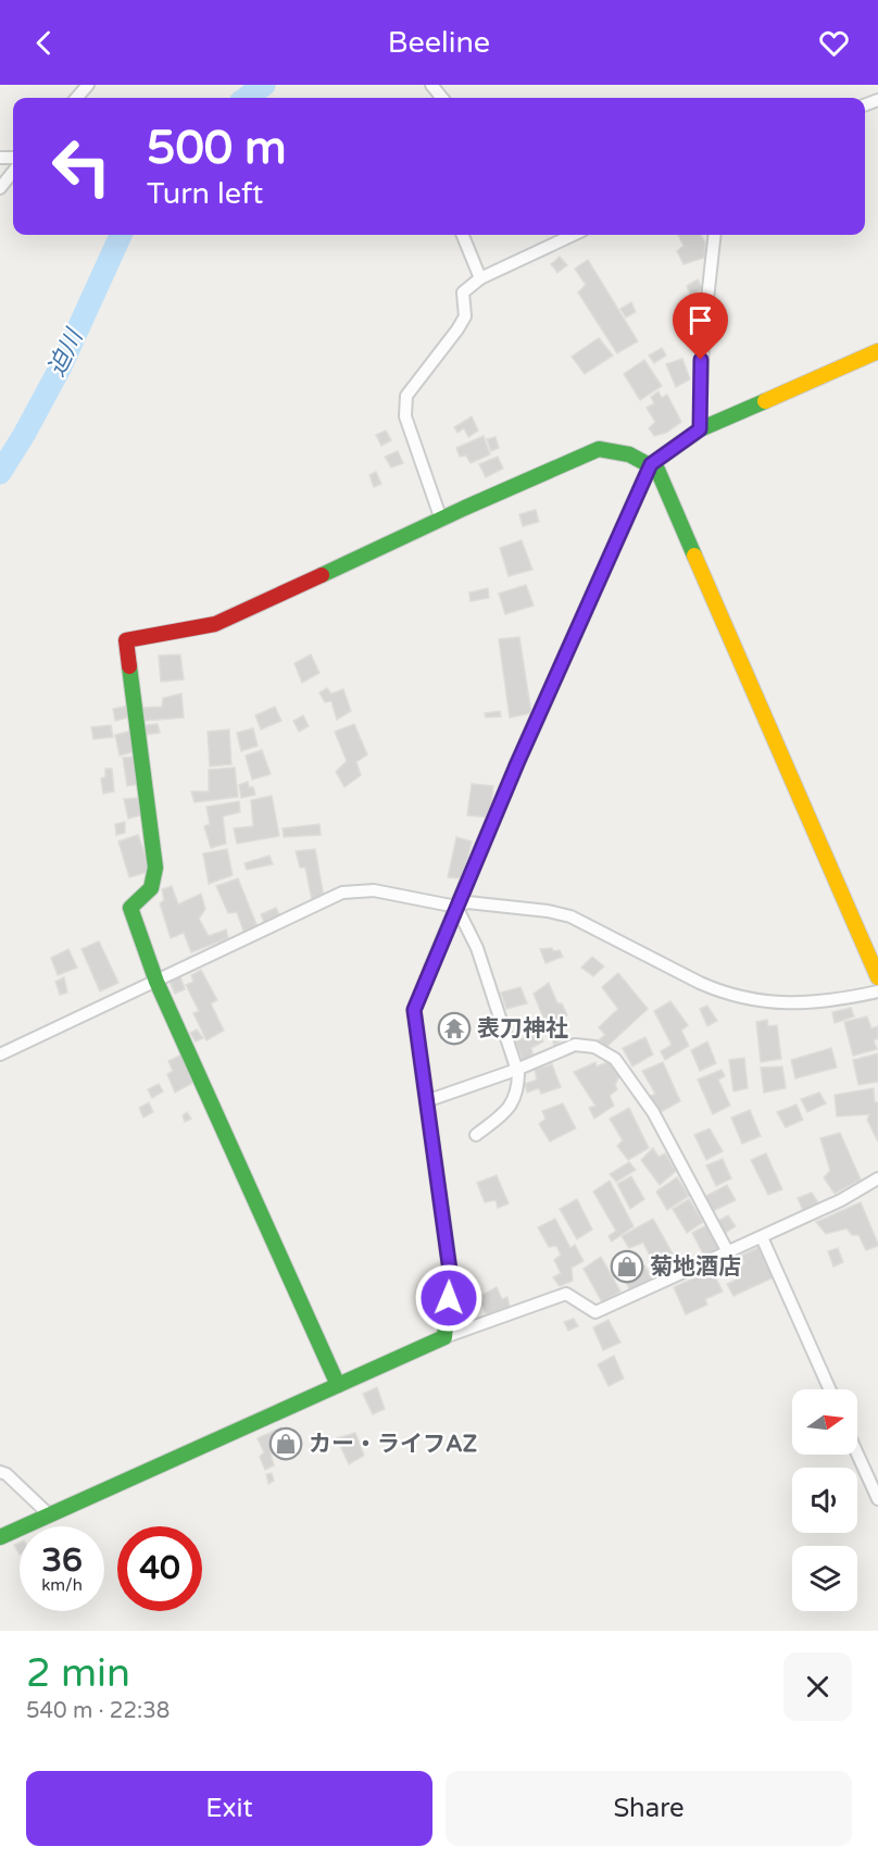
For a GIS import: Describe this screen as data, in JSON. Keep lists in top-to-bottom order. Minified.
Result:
{"water":["迫川"],"places":{"temple":["表刀神社"],"shop":["菊地酒店","カー・ライフAZ"]},"north":"right","page":{"header":"Beeline","turn":["500 m","Turn left"],"speed":"36 km/h","limit":"40","heading":["2 min","540 m · 22:38"],"buttons":["Exit","Share"]}}
